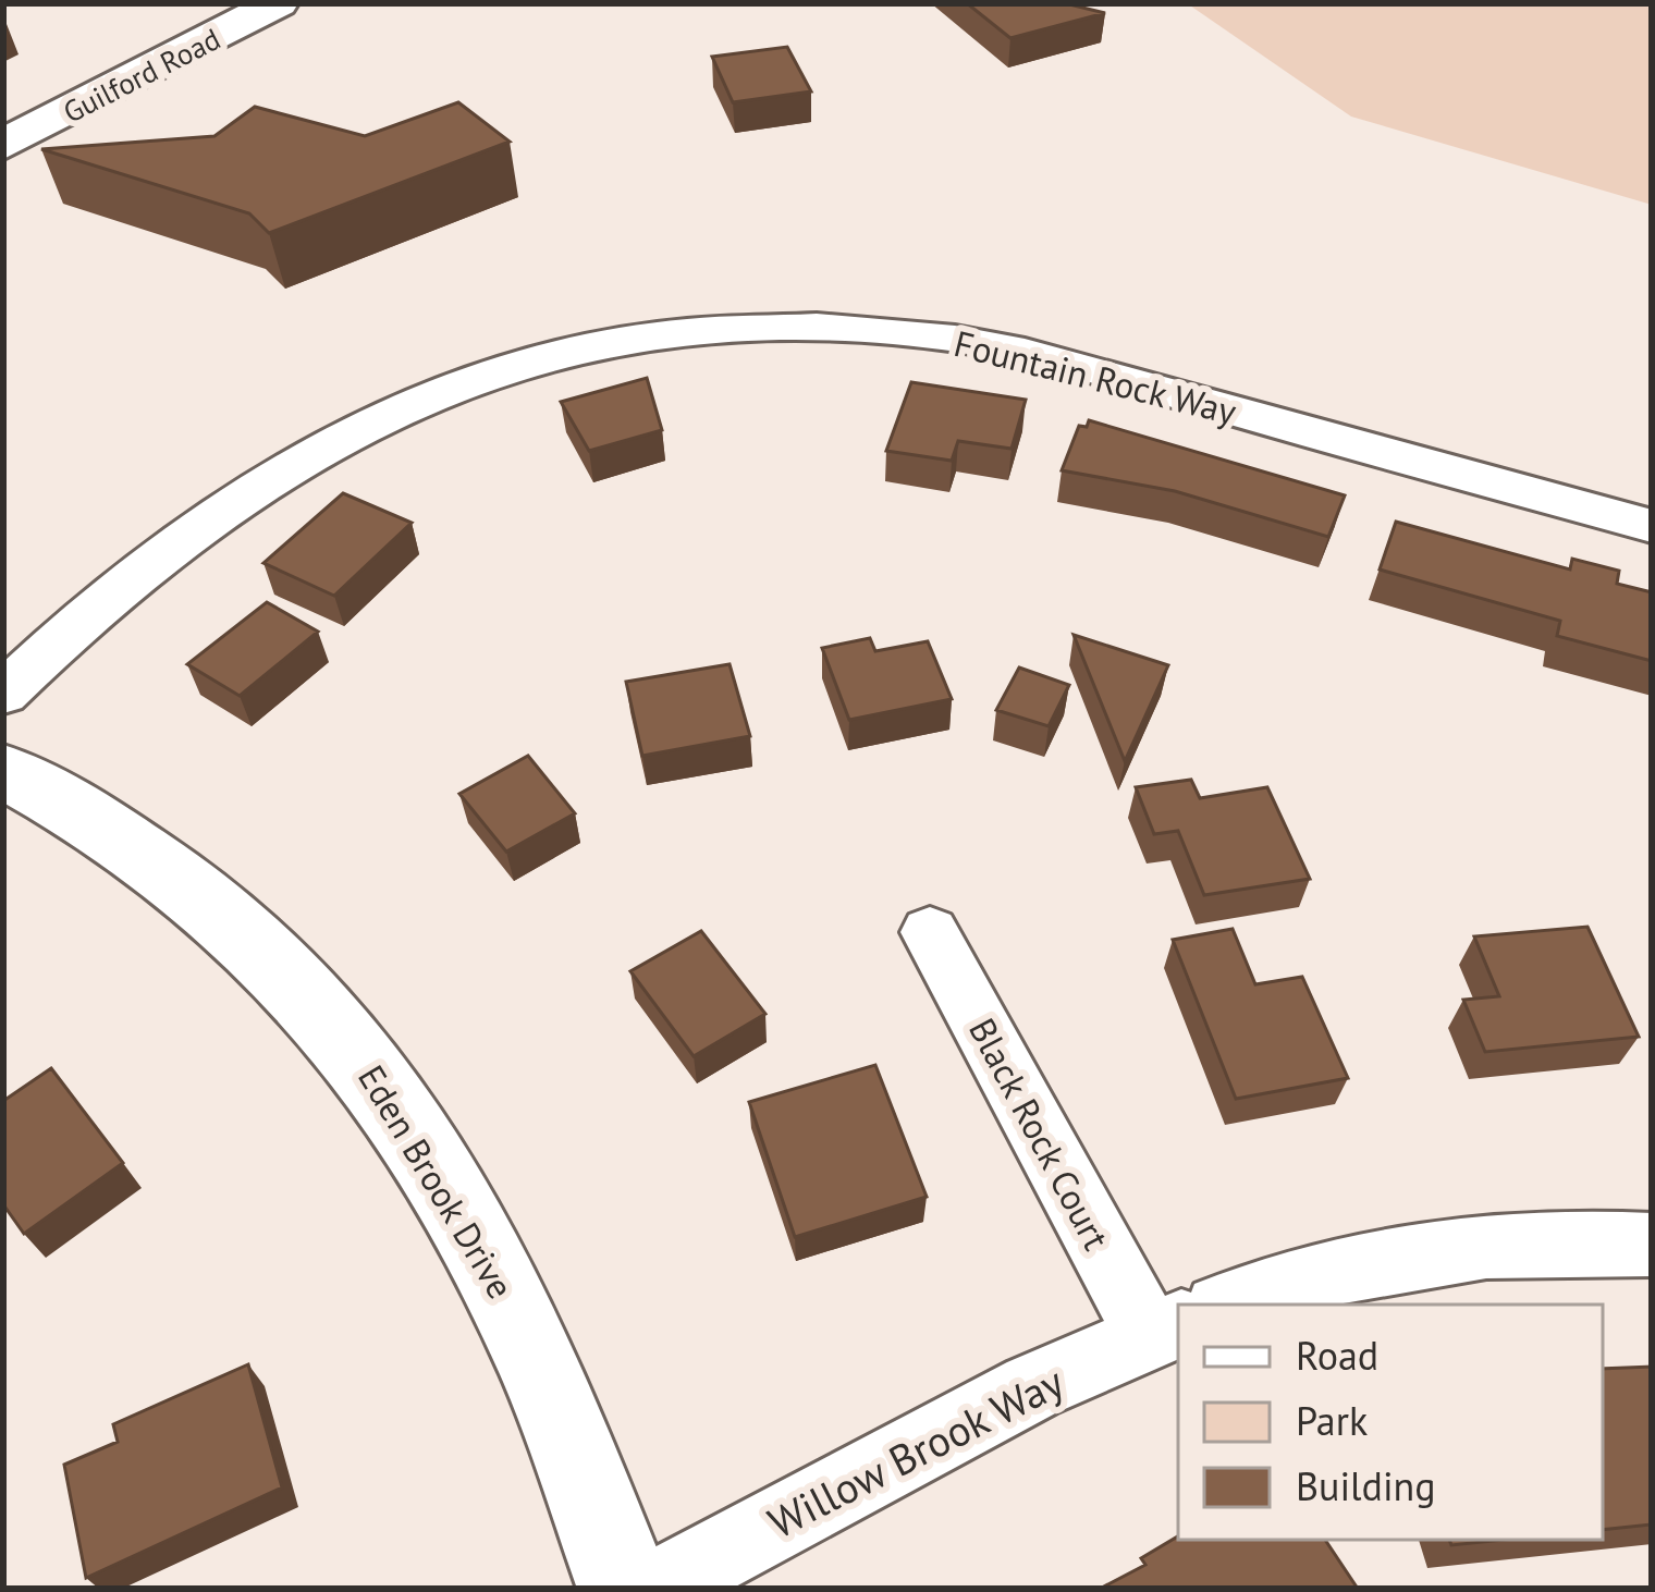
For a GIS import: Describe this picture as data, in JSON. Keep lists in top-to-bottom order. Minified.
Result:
{"streets":{"street":["Guilford Road","Fountain Rock Way","Black Rock Court","Eden Brook Drive","Willow Brook Way"]},"crossings":[["Black Rock Court","Willow Brook Way"]],"legend":["Road","Park","Building"]}
